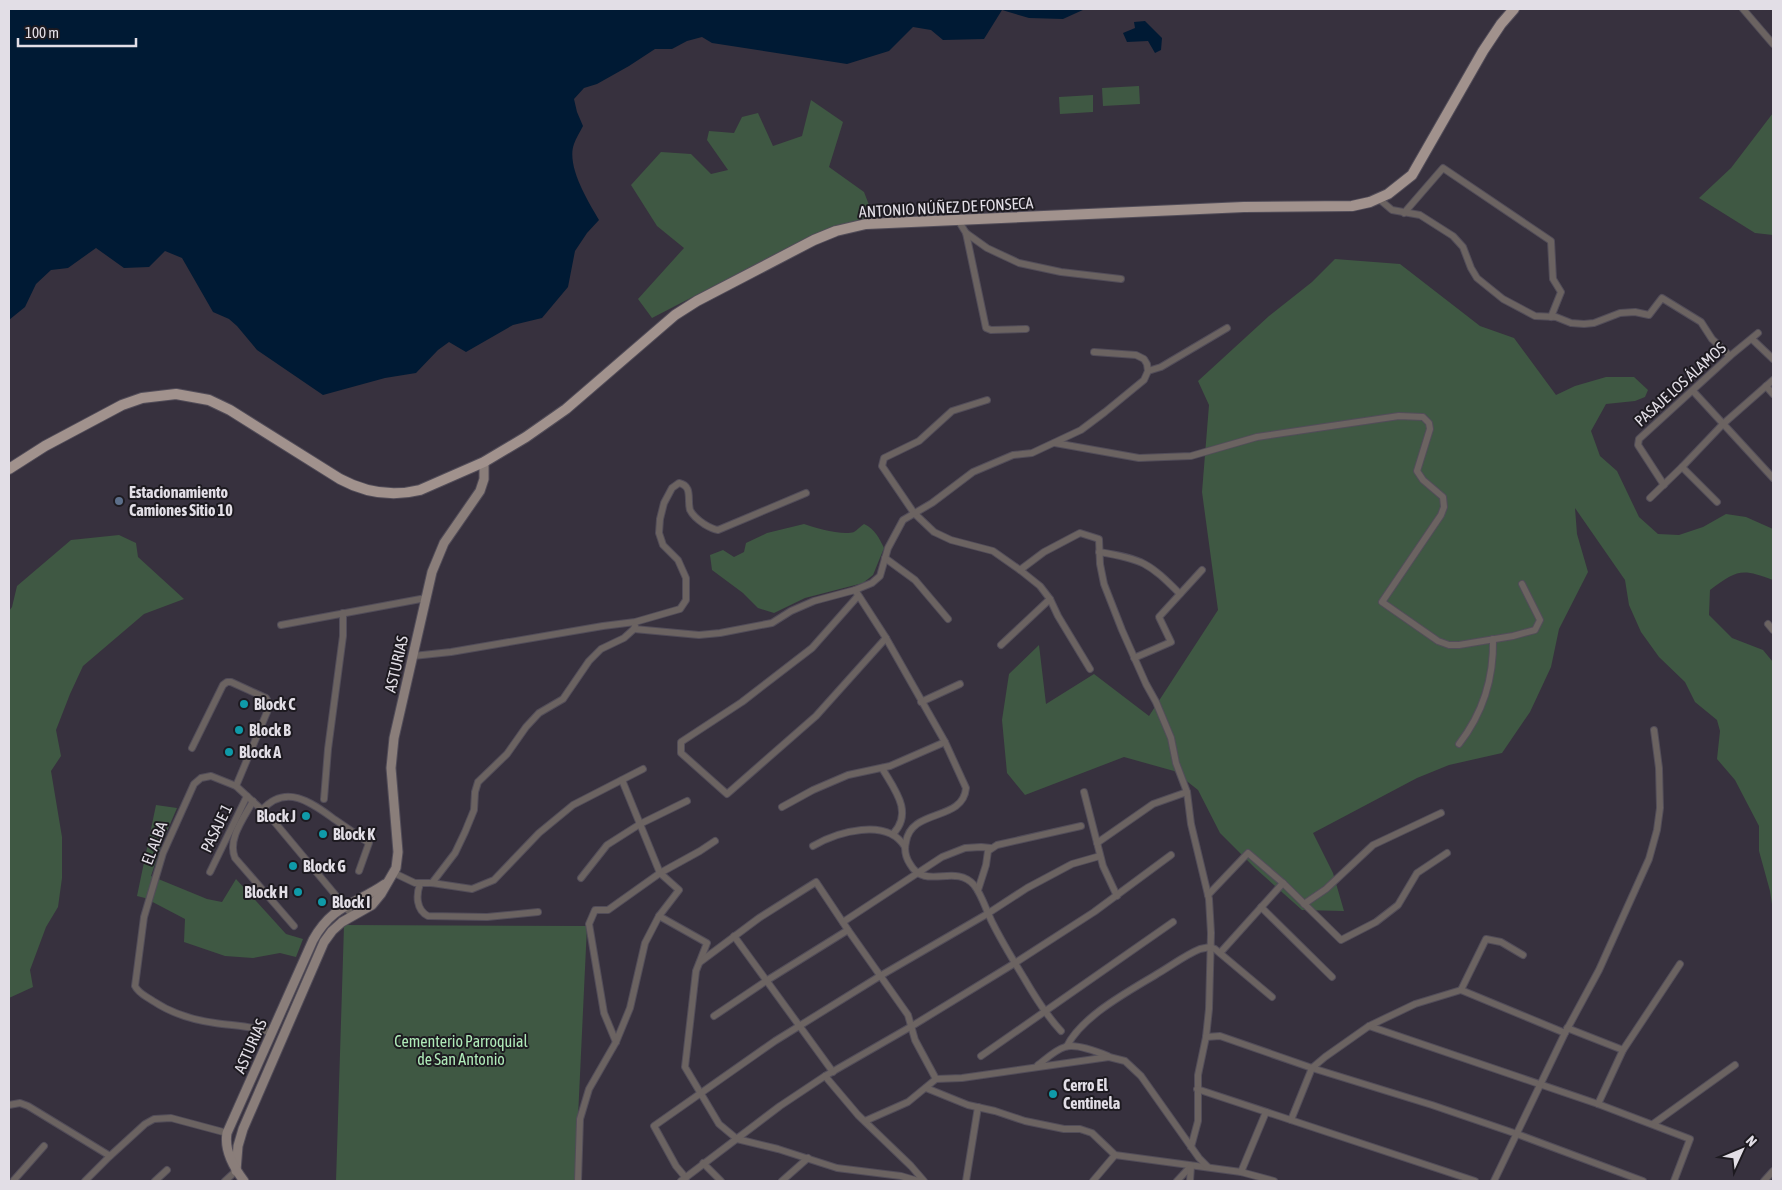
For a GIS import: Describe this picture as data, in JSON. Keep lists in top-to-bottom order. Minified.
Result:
{"streets":{"main road":["ANTONIO NÚÑEZ DE FONSECA"],"street":["PASAJE LOS ÁLAMOS","ASTURIAS","PASAJE 1","EL ALBA"]},"crossings":[["ANTONIO NÚÑEZ DE FONSECA","ASTURIAS"],["ASTURIAS","EL ALBA"],["PASAJE 1","EL ALBA"]],"parks":["Cementerio Parroquial de San Antonio"],"places":["Estacionamiento Camiones Sitio 10","Block C","Block B","Block A","Block J","Block K","Block G","Block H","Block I","Cerro El Centinela"],"scale_bar":"100 m","north":"top right"}
